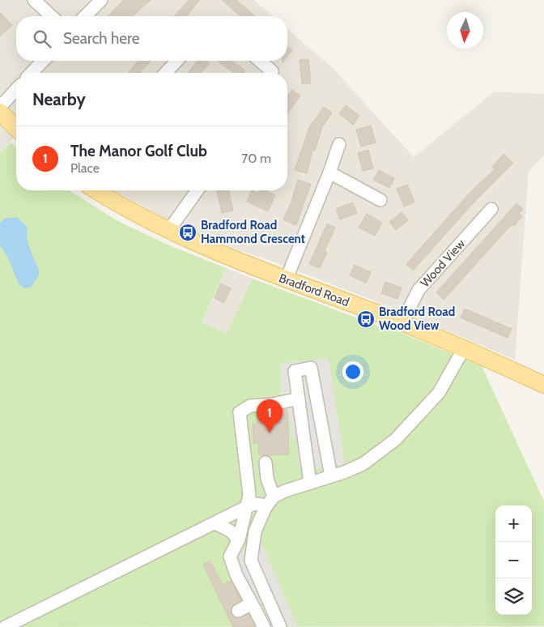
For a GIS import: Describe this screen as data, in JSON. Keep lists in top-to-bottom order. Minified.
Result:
{"streets":{"main road":["Bradford Road"],"street":["Wood View"]},"crossings":[["Wood View","Bradford Road"]],"places":{"bus stop":["Bradford Road Hammond Crescent","Bradford Road Wood View"]},"north":"bottom","page":{"search":"Search here","heading":"Nearby","list":[{"mark":"1","name":"The Manor Golf Club","note":"Place","value":"70 m"}],"pins":"1","map_buttons":["+","−"]}}
